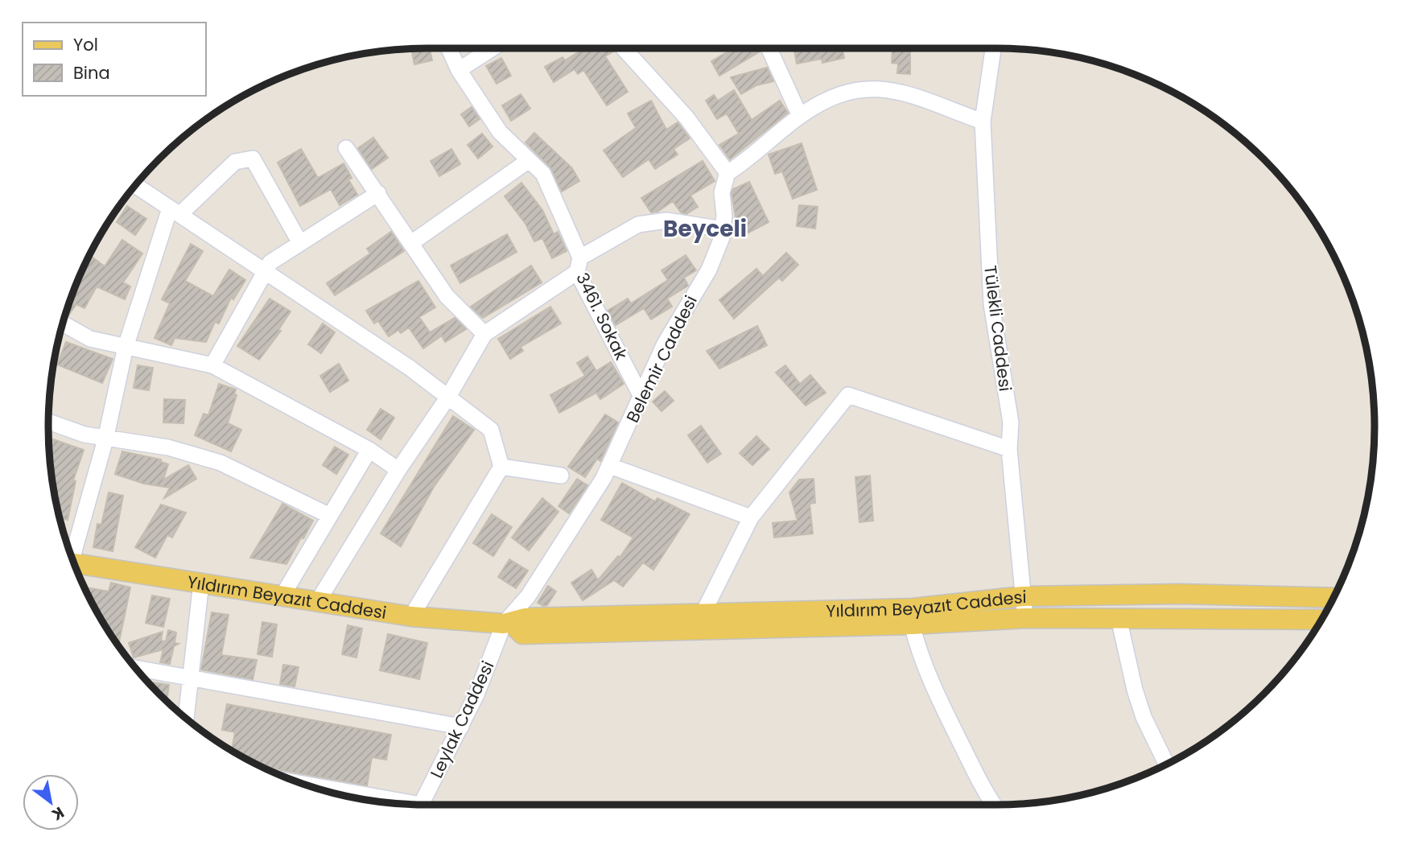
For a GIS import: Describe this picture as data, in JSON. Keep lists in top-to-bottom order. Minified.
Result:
{"streets":{"main road":["Yıldırım Beyazıt Caddesi"],"street":["3461. Sokak","Tülekli Caddesi","Belemir Caddesi","Leylak Caddesi"]},"crossings":[["3461. Sokak","Belemir Caddesi"],["Tülekli Caddesi","Yıldırım Beyazıt Caddesi"],["Belemir Caddesi","Yıldırım Beyazıt Caddesi"],["Belemir Caddesi","Leylak Caddesi"],["Yıldırım Beyazıt Caddesi","Leylak Caddesi"]],"districts":["Beyceli"],"legend":["Yol","Bina"],"north":"bottom right"}
